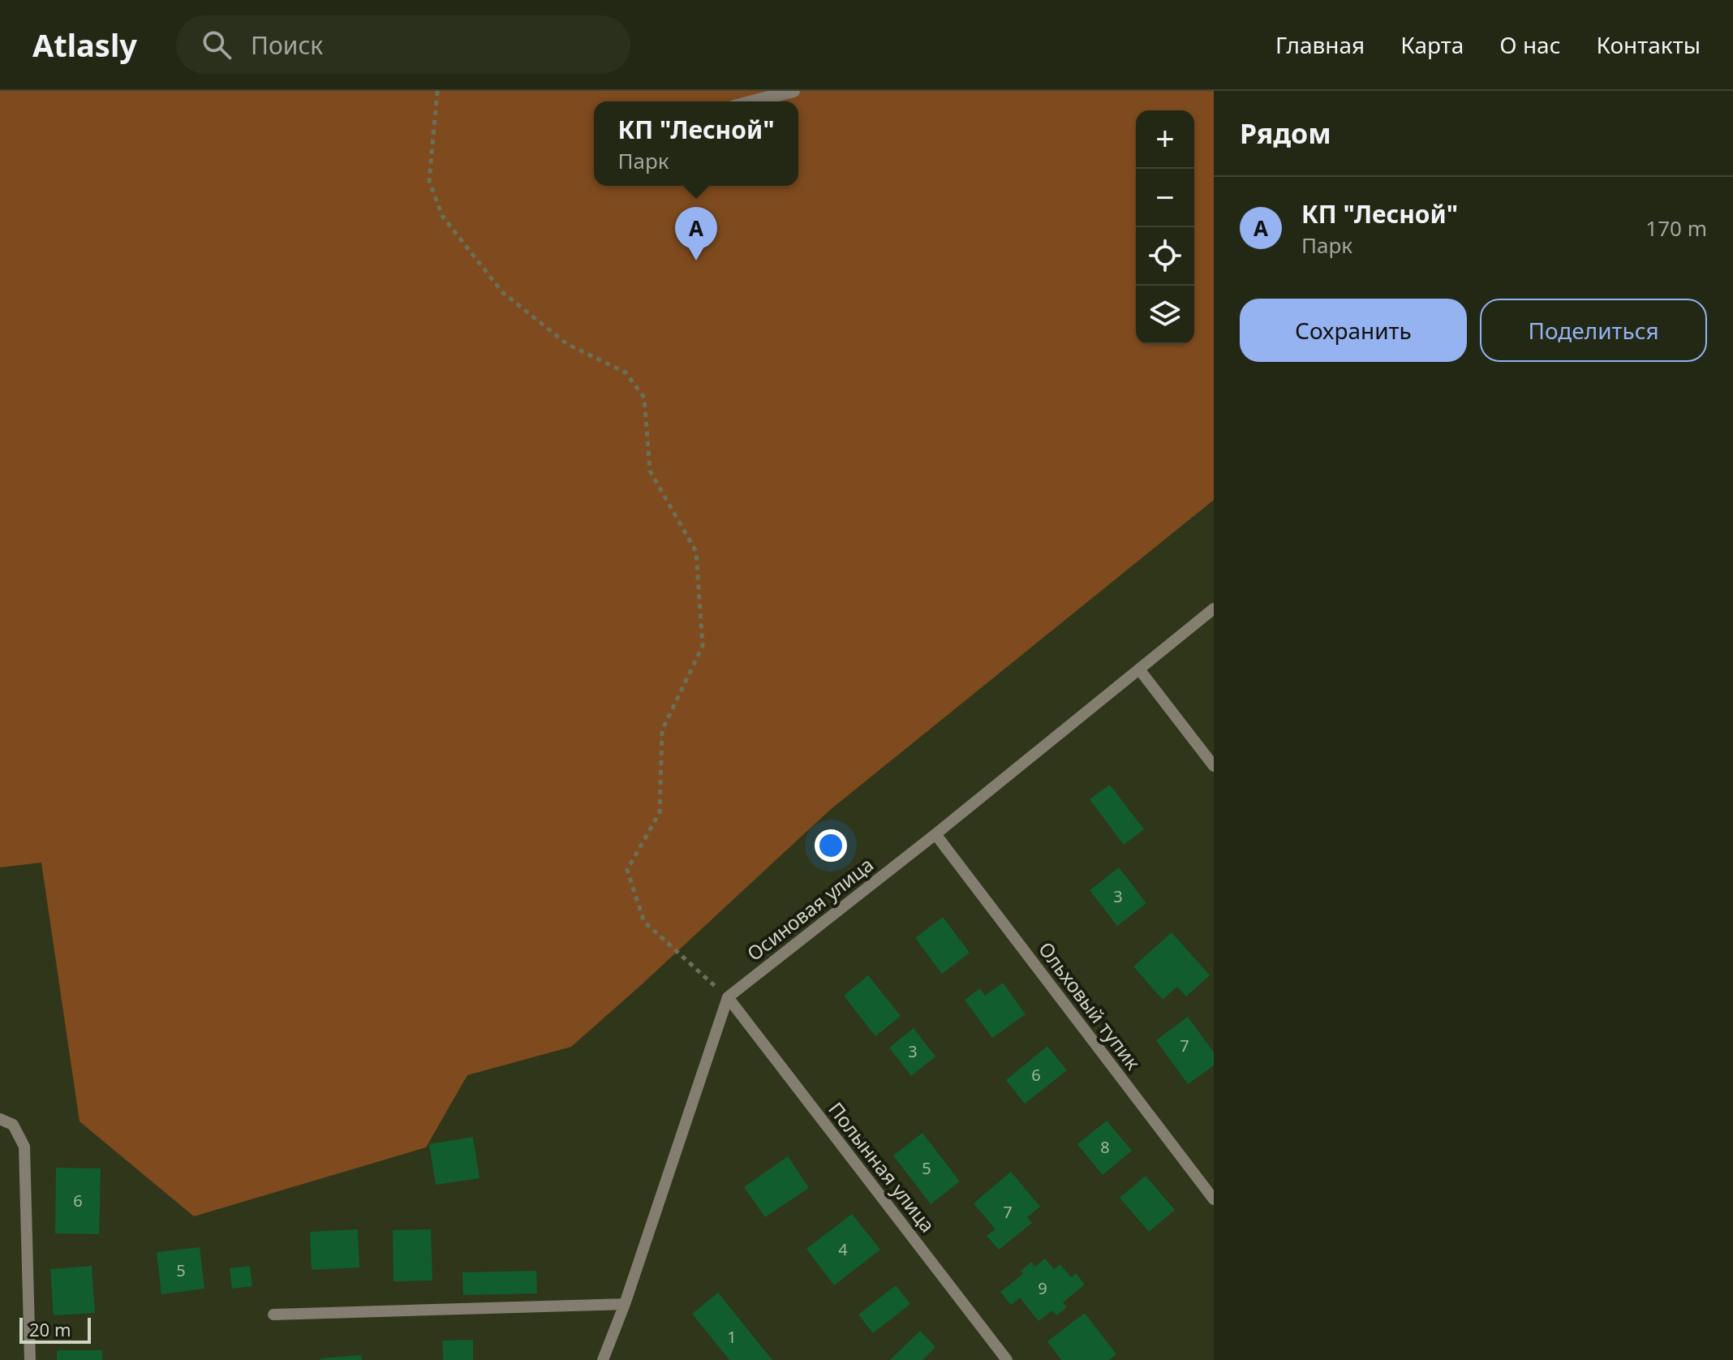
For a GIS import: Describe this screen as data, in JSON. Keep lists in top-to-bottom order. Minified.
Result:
{"streets":{"lane":["Осиновая улица","Ольховый тупик","Полынная улица"]},"crossings":[["Осиновая улица","Ольховый тупик"],["Осиновая улица","Полынная улица"]],"house_numbers":["3","7","3","6","8","5","6","7","4","5","9","1"],"scale_bar":"20 m","page":{"header":"Atlasly","search":"Поиск","nav":["Главная","Карта","О нас","Контакты"],"heading":"Рядом","popup":["КП \"Лесной\"","Парк"],"map_buttons":["+","−"],"list":[{"mark":"A","name":"КП \"Лесной\"","note":"Парк","value":"170 m"}],"pins":"A","buttons":["Сохранить","Поделиться"],"scale":"20 m"}}
